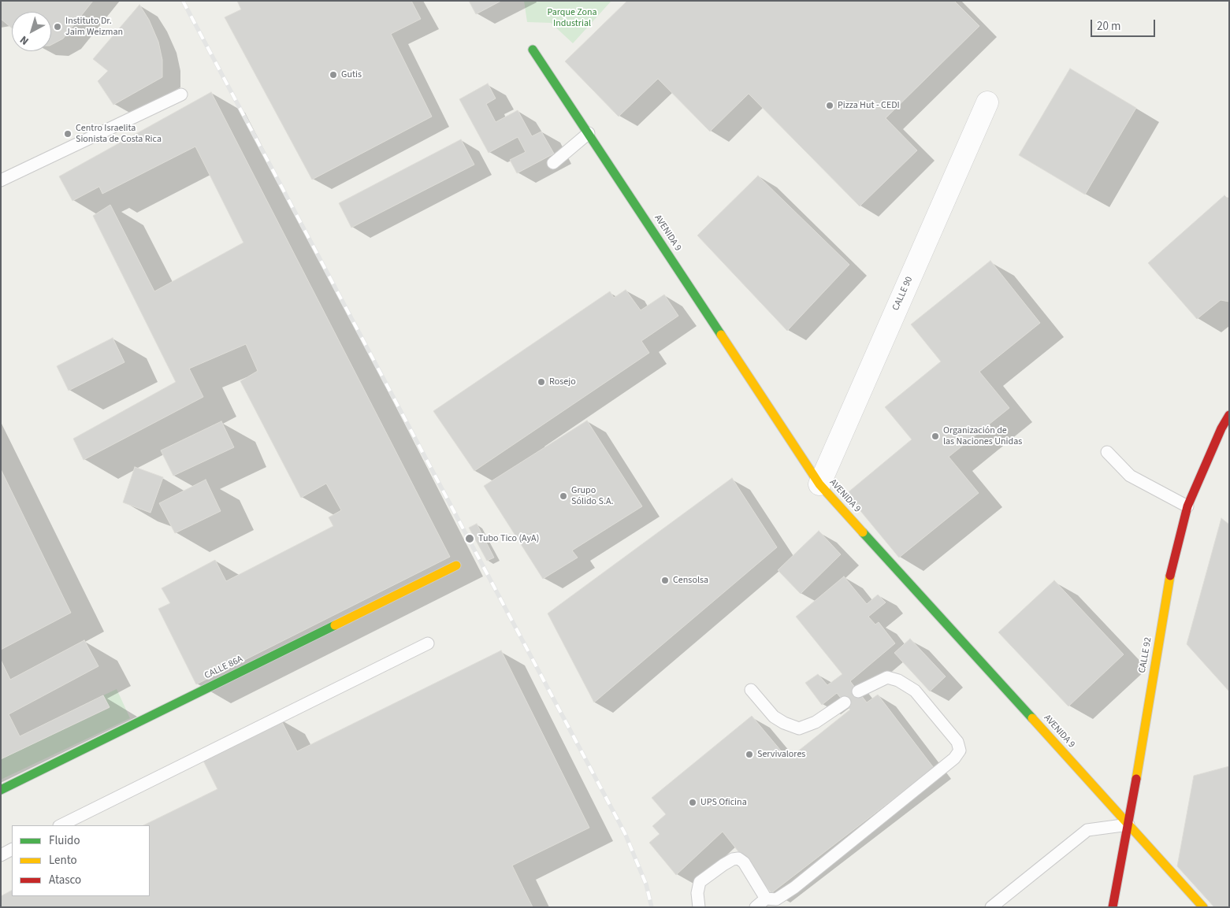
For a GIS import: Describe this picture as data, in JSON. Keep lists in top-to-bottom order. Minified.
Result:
{"streets":{"street":["AVENIDA 9","CALLE 90","CALLE 92","CALLE 86A"]},"crossings":[["AVENIDA 9","CALLE 90"],["AVENIDA 9","CALLE 92"]],"parks":["Parque Zona Industrial"],"places":["Instituto Dr. Jaim Weizman","Gutis","Pizza Hut - CEDI","Centro Israelita Sionista de Costa Rica","Rosejo","Organización de las Naciones Unidas","Grupo Sólido S.A.","Tubo Tico (AyA)","Censolsa","Servivalores","UPS Oficina"],"legend":["Fluido","Lento","Atasco"],"scale_bar":"20 m","north":"bottom left"}
